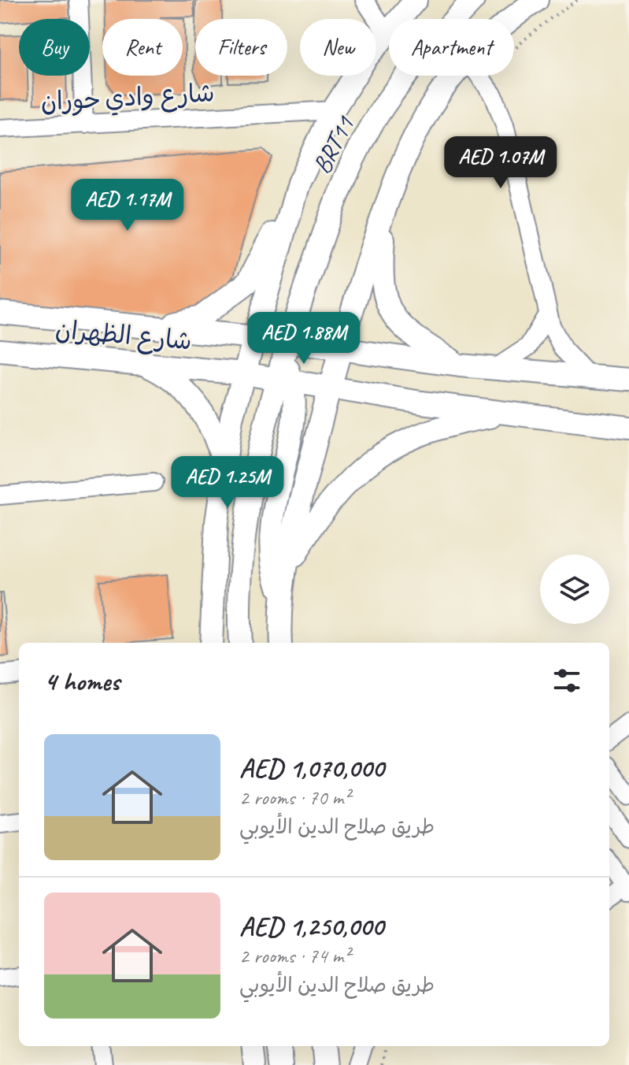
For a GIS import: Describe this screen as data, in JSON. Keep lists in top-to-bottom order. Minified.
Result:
{"streets":{"main road":["BRT11","شارع الظهران"],"street":["شارع وادي حوران"]},"crossings":[["BRT11","شارع الظهران"]],"page":{"chip":["Buy","Rent","Filters","New","Apartment"],"price":["AED 1.07M","AED 1.17M","AED 1.88M","AED 1.25M"],"heading":"4 homes","list":[{"name":"AED 1,070,000","note":"2 rooms · 70 m² · طريق صلاح الدين الأيوبي"},{"name":"AED 1,250,000","note":"2 rooms · 74 m² · طريق صلاح الدين الأيوبي"}]}}
